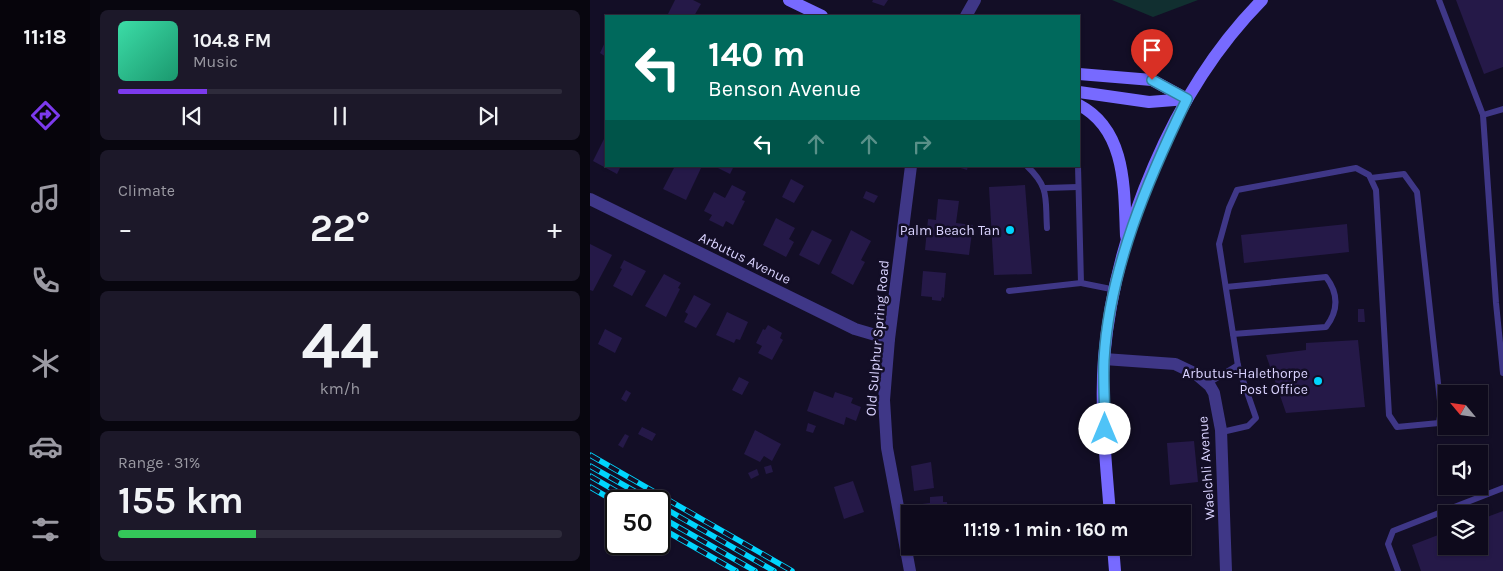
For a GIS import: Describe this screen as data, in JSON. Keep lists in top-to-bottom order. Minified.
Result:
{"streets":{"street":["Arbutus Avenue","Old Sulphur Spring Road","Waelchli Avenue"]},"crossings":[["Arbutus Avenue","Old Sulphur Spring Road"]],"places":["Palm Beach Tan","Arbutus-Halethorpe Post Office"],"north":"top left","page":{"tabs":"11:18","turn":["140 m","Benson Avenue"],"song":["104.8 FM","Music"],"tile":["Climate",["44","km/h"],["Range · 31%","155 km"]],"heat":["−","22°","+"],"limit":"50","trip":"11:19 · 1 min · 160 m"}}
